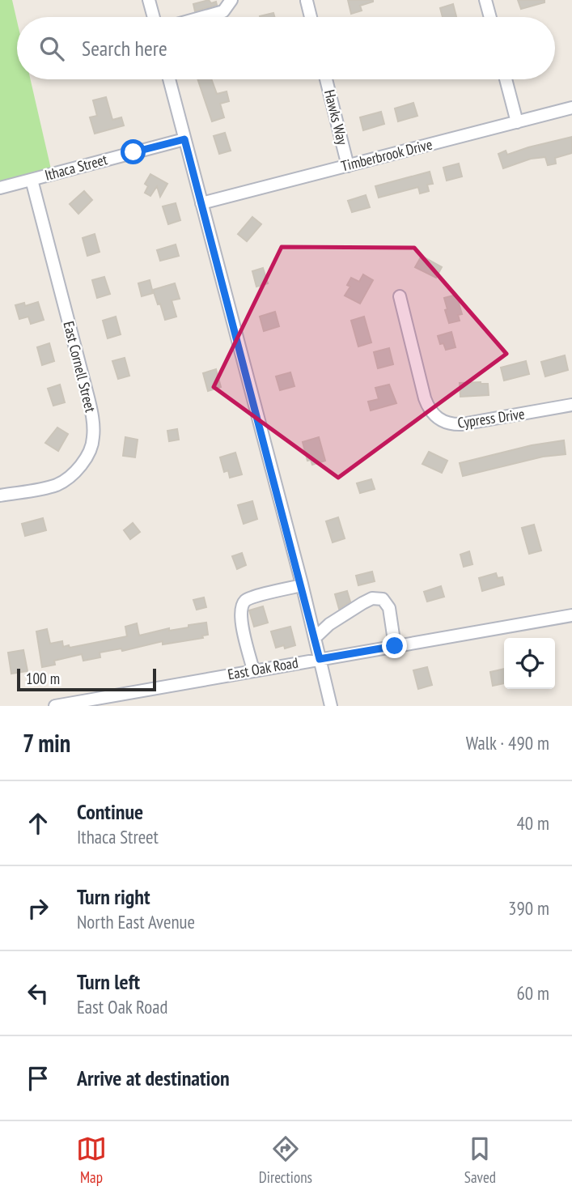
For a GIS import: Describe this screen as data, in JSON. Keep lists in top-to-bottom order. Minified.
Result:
{"streets":{"street":["Hawks Way","Timberbrook Drive","Ithaca Street","East Cornell Street","Cypress Drive","East Oak Road"]},"crossings":[["Hawks Way","Timberbrook Drive"],["Ithaca Street","East Cornell Street"]],"scale_bar":"100 m","page":{"search":"Search here","scale":"100 m","heading":["7 min","Walk · 490 m"],"list":[["Continue","Ithaca Street","40 m"],["Turn right","North East Avenue","390 m"],["Turn left","East Oak Road","60 m"],"Arrive at destination"],"nav":["Map","Directions","Saved"]}}
